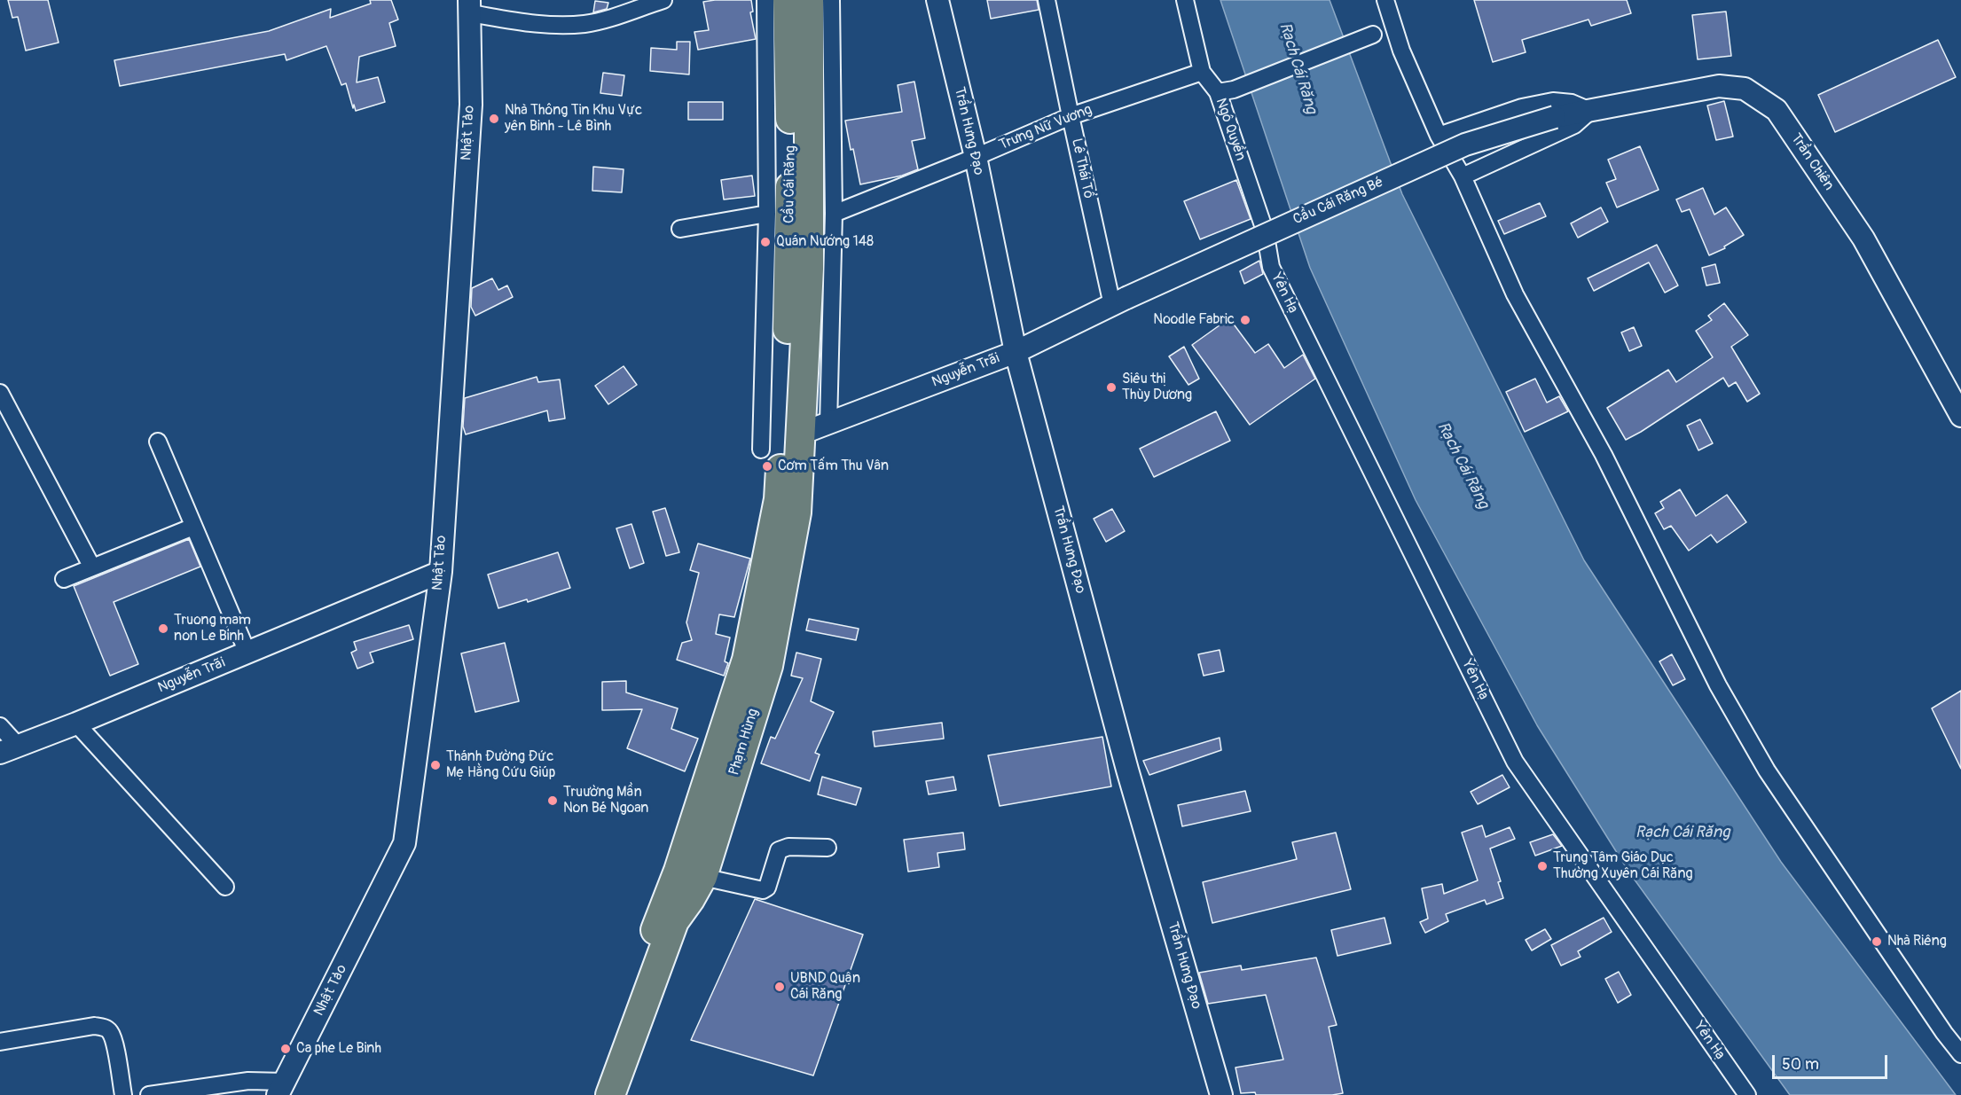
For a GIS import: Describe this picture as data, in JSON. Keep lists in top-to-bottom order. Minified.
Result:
{"streets":{"highway":["Cầu Cái Răng","Phạm Hùng"],"street":["Trưng Nữ Vương","Ngô Quyền","Trần Hưng Đạo","Nhật Tảo","Trần Chiên","Lê Thái Tổ","Cầu Cái Răng Bé","Yên Hạ","Nguyễn Trãi"]},"crossings":[["Trưng Nữ Vương","Ngô Quyền"],["Trưng Nữ Vương","Trần Hưng Đạo"],["Trưng Nữ Vương","Lê Thái Tổ"],["Ngô Quyền","Yên Hạ"],["Trần Hưng Đạo","Nguyễn Trãi"],["Nhật Tảo","Nguyễn Trãi"],["Trần Chiên","Cầu Cái Răng Bé"],["Lê Thái Tổ","Cầu Cái Răng Bé"],["Lê Thái Tổ","Nguyễn Trãi"],["Cầu Cái Răng","Phạm Hùng"],["Cầu Cái Răng Bé","Nguyễn Trãi"],["Nguyễn Trãi","Phạm Hùng"]],"water":["Rạch Cái Răng"],"places":["Nhà Thông Tin Khu Vực yên Binh - Lê Bình","Quán Nướng 148","Noodle Fabric","Siêu thị Thùy Dương","Cơm Tấm Thu Vân","Truong mam non Le Binh","Thánh Đường Đức Mẹ Hằng Cứu Giúp","Truường Mần Non Bé Ngoan","Trung Tâm Giáo Dục Thường Xuyên Cái Răng","Nhà Riêng","UBND Quận Cái Răng","Ca phe Le Binh"],"scale_bar":"50 m"}
